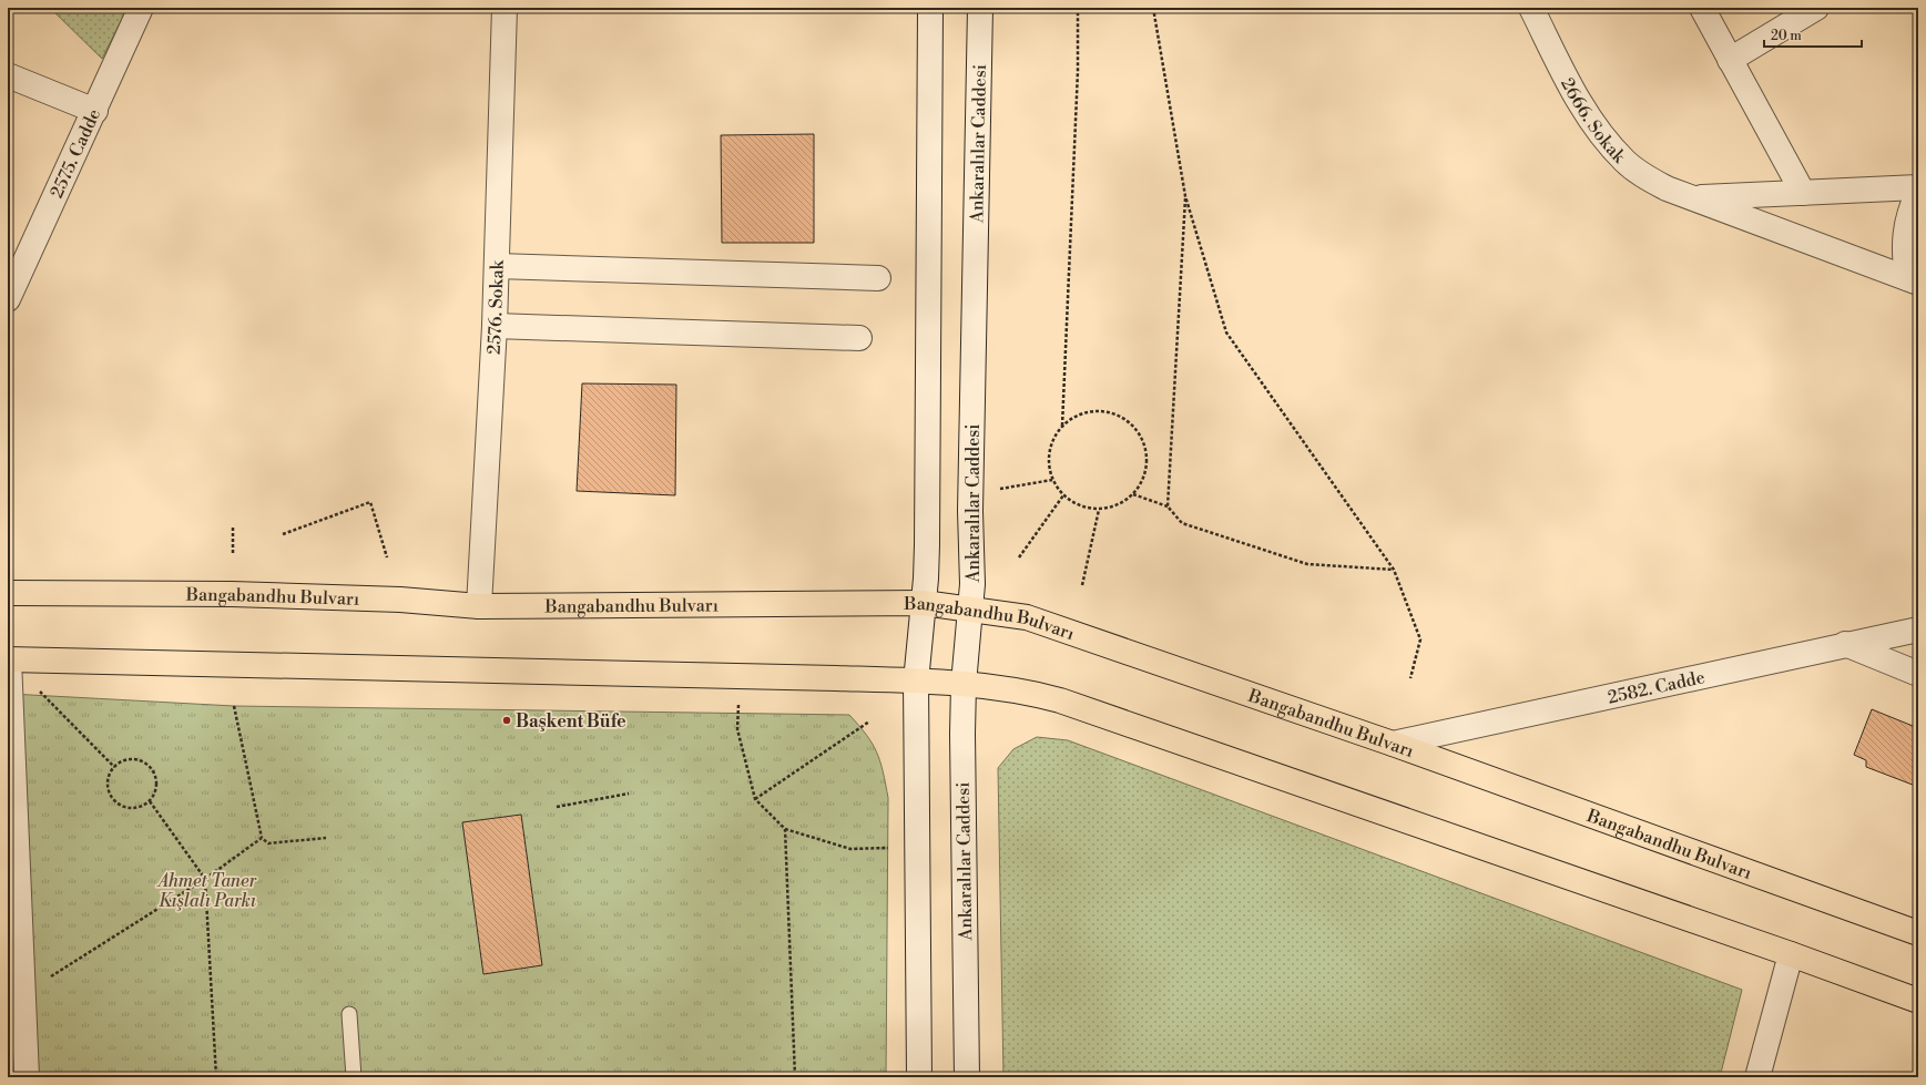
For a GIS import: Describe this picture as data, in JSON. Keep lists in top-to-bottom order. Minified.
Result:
{"streets":{"main road":["Bangabandhu Bulvarı"],"street":["2666. Sokak","Ankaralılar Caddesi","2575. Cadde","2576. Sokak","2582. Cadde"]},"crossings":[["Ankaralılar Caddesi","Bangabandhu Bulvarı"],["2576. Sokak","Bangabandhu Bulvarı"],["Bangabandhu Bulvarı","2582. Cadde"]],"parks":["Ahmet Taner Kışlalı Parkı"],"places":["Başkent Büfe"],"scale_bar":"20 m"}
